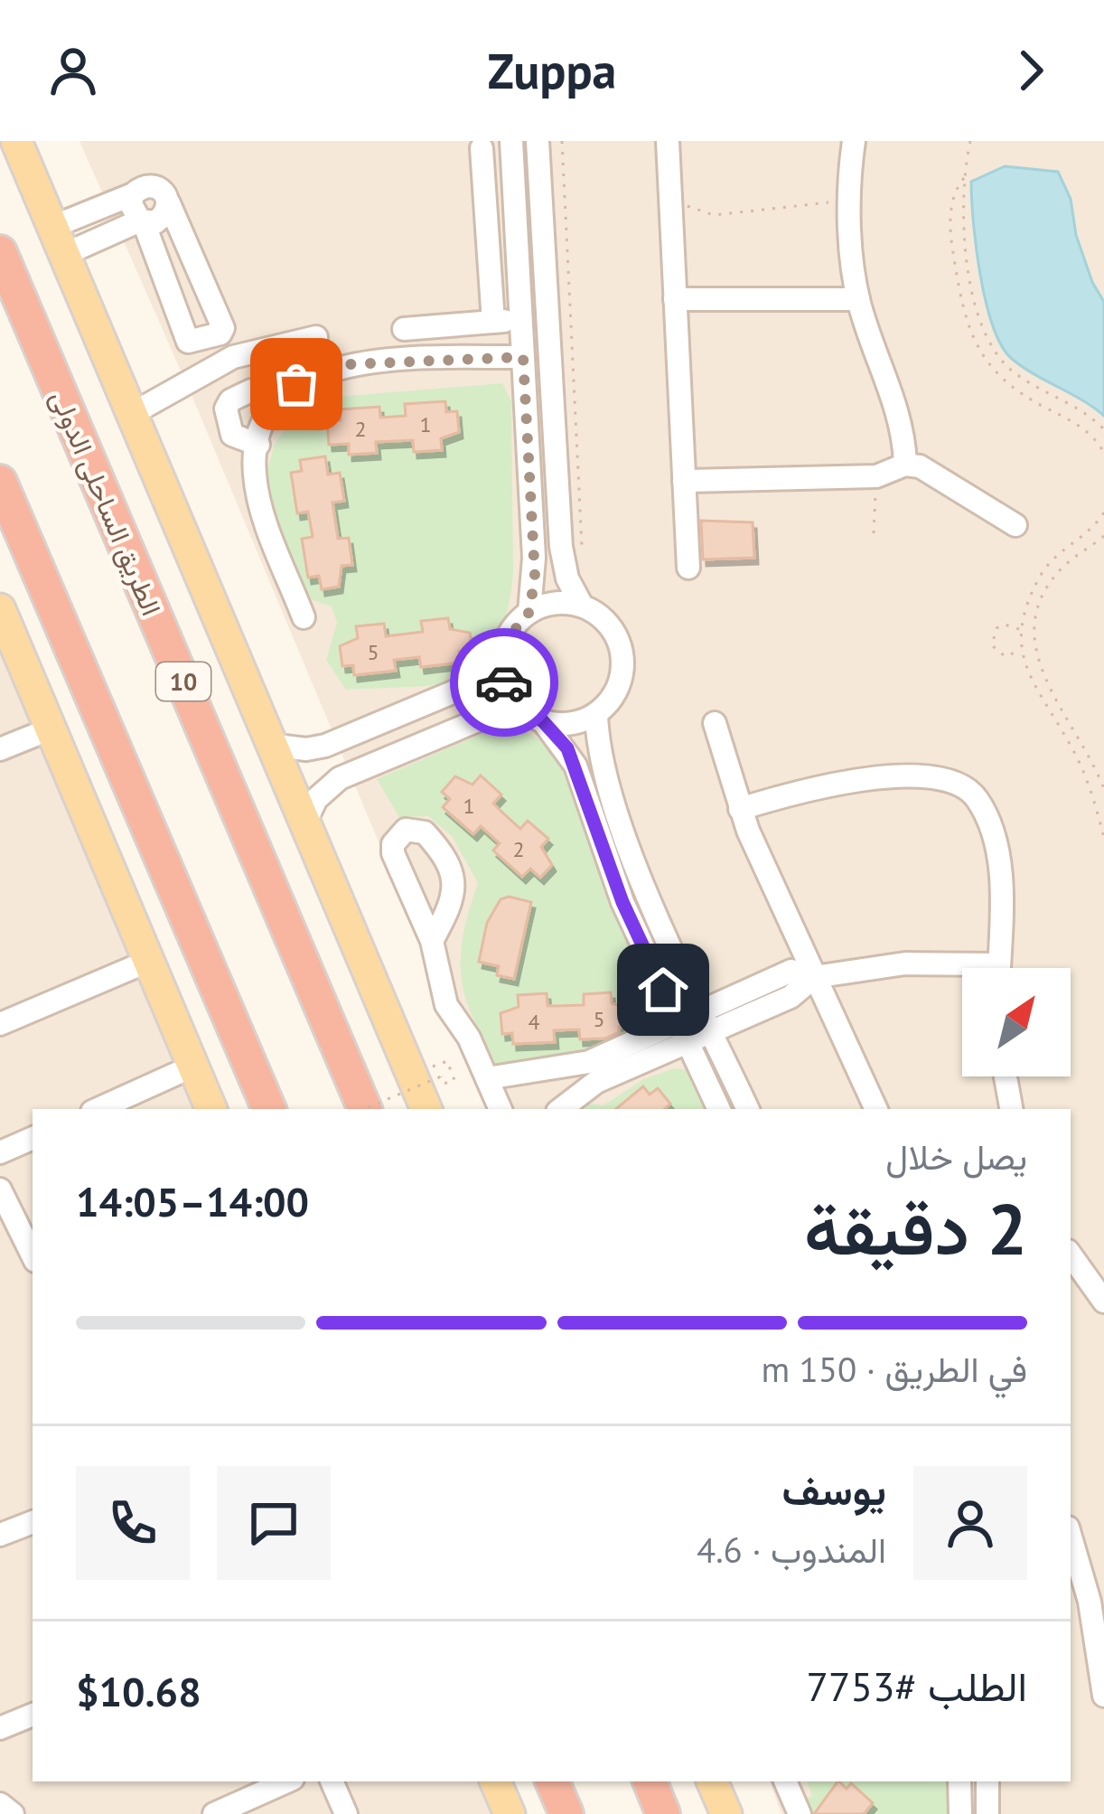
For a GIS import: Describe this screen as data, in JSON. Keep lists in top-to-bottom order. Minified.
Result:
{"streets":{"highway":["الطريق الساحلى الدولى","10"]},"house_numbers":["1","2","5","1","2","5","4"],"north":"top right","page":{"header":"Zuppa","heading":["2 دقيقة","يصل خلال","14:00–14:05"],"panel":["يوسف","المندوب · 4.6","الطلب #7753","$10.68"],"bar":"في الطريق · 150 m"}}
